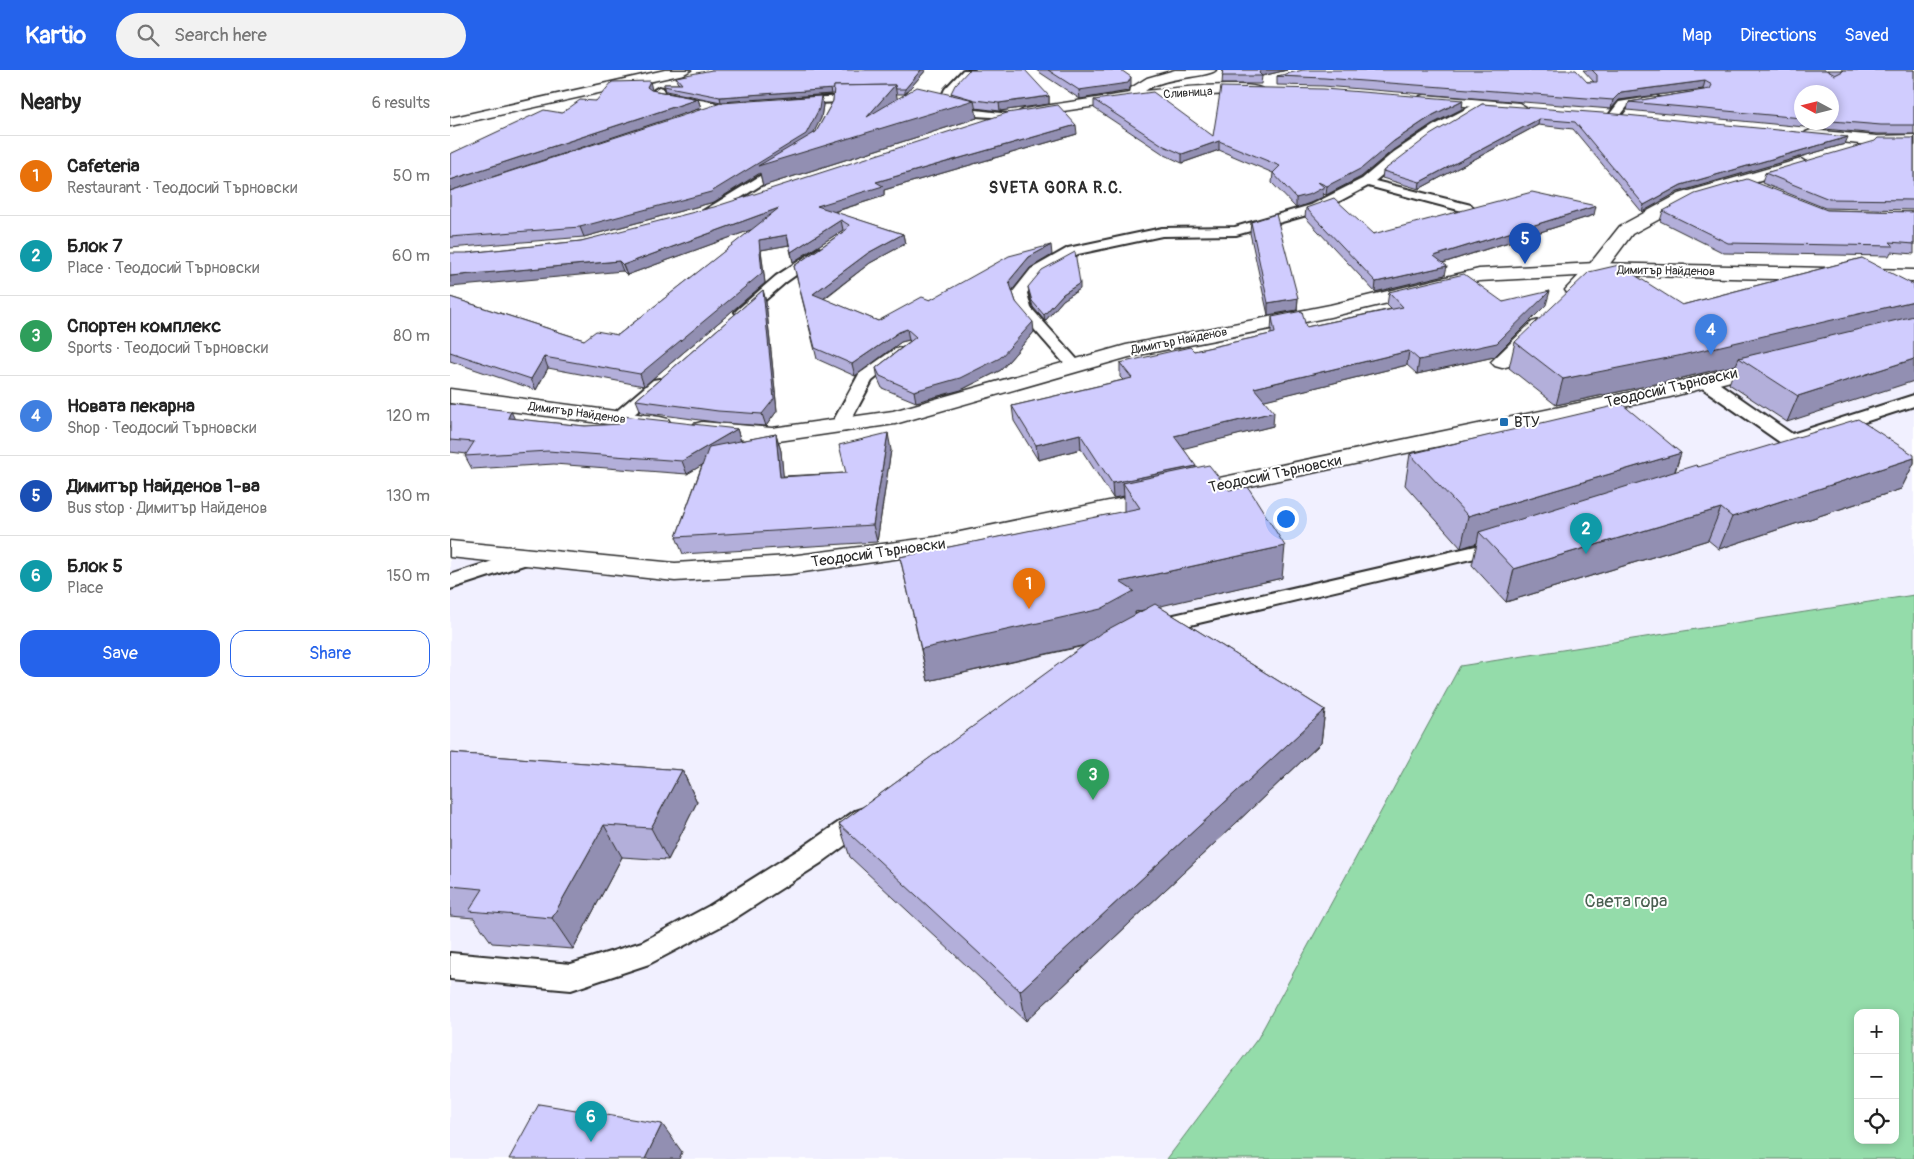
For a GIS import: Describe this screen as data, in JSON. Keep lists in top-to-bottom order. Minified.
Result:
{"streets":{"street":["Сливница","Димитър Найденов","Теодосий Търновски"]},"districts":["SVETA GORA R.C."],"parks":["Света гора"],"places":{"transit":["ВТУ"]},"north":"left","page":{"header":"Kartio","search":"Search here","nav":["Map","Directions","Saved"],"heading":["Nearby","6 results"],"list":[{"mark":"1","name":"Cafeteria","note":"Restaurant · Теодосий Търновски","value":"50 m"},{"mark":"2","name":"Блок 7","note":"Place · Теодосий Търновски","value":"60 m"},{"mark":"3","name":"Спортен комплекс","note":"Sports · Теодосий Търновски","value":"80 m"},{"mark":"4","name":"Новата пекарна","note":"Shop · Теодосий Търновски","value":"120 m"},{"mark":"5","name":"Димитър Найденов 1-ва","note":"Bus stop · Димитър Найденов","value":"130 m"},{"mark":"6","name":"Блок 5","note":"Place","value":"150 m"}],"pins":["5","4","2","1","3","6"],"buttons":["Save","Share"],"map_buttons":["+","−"]}}
